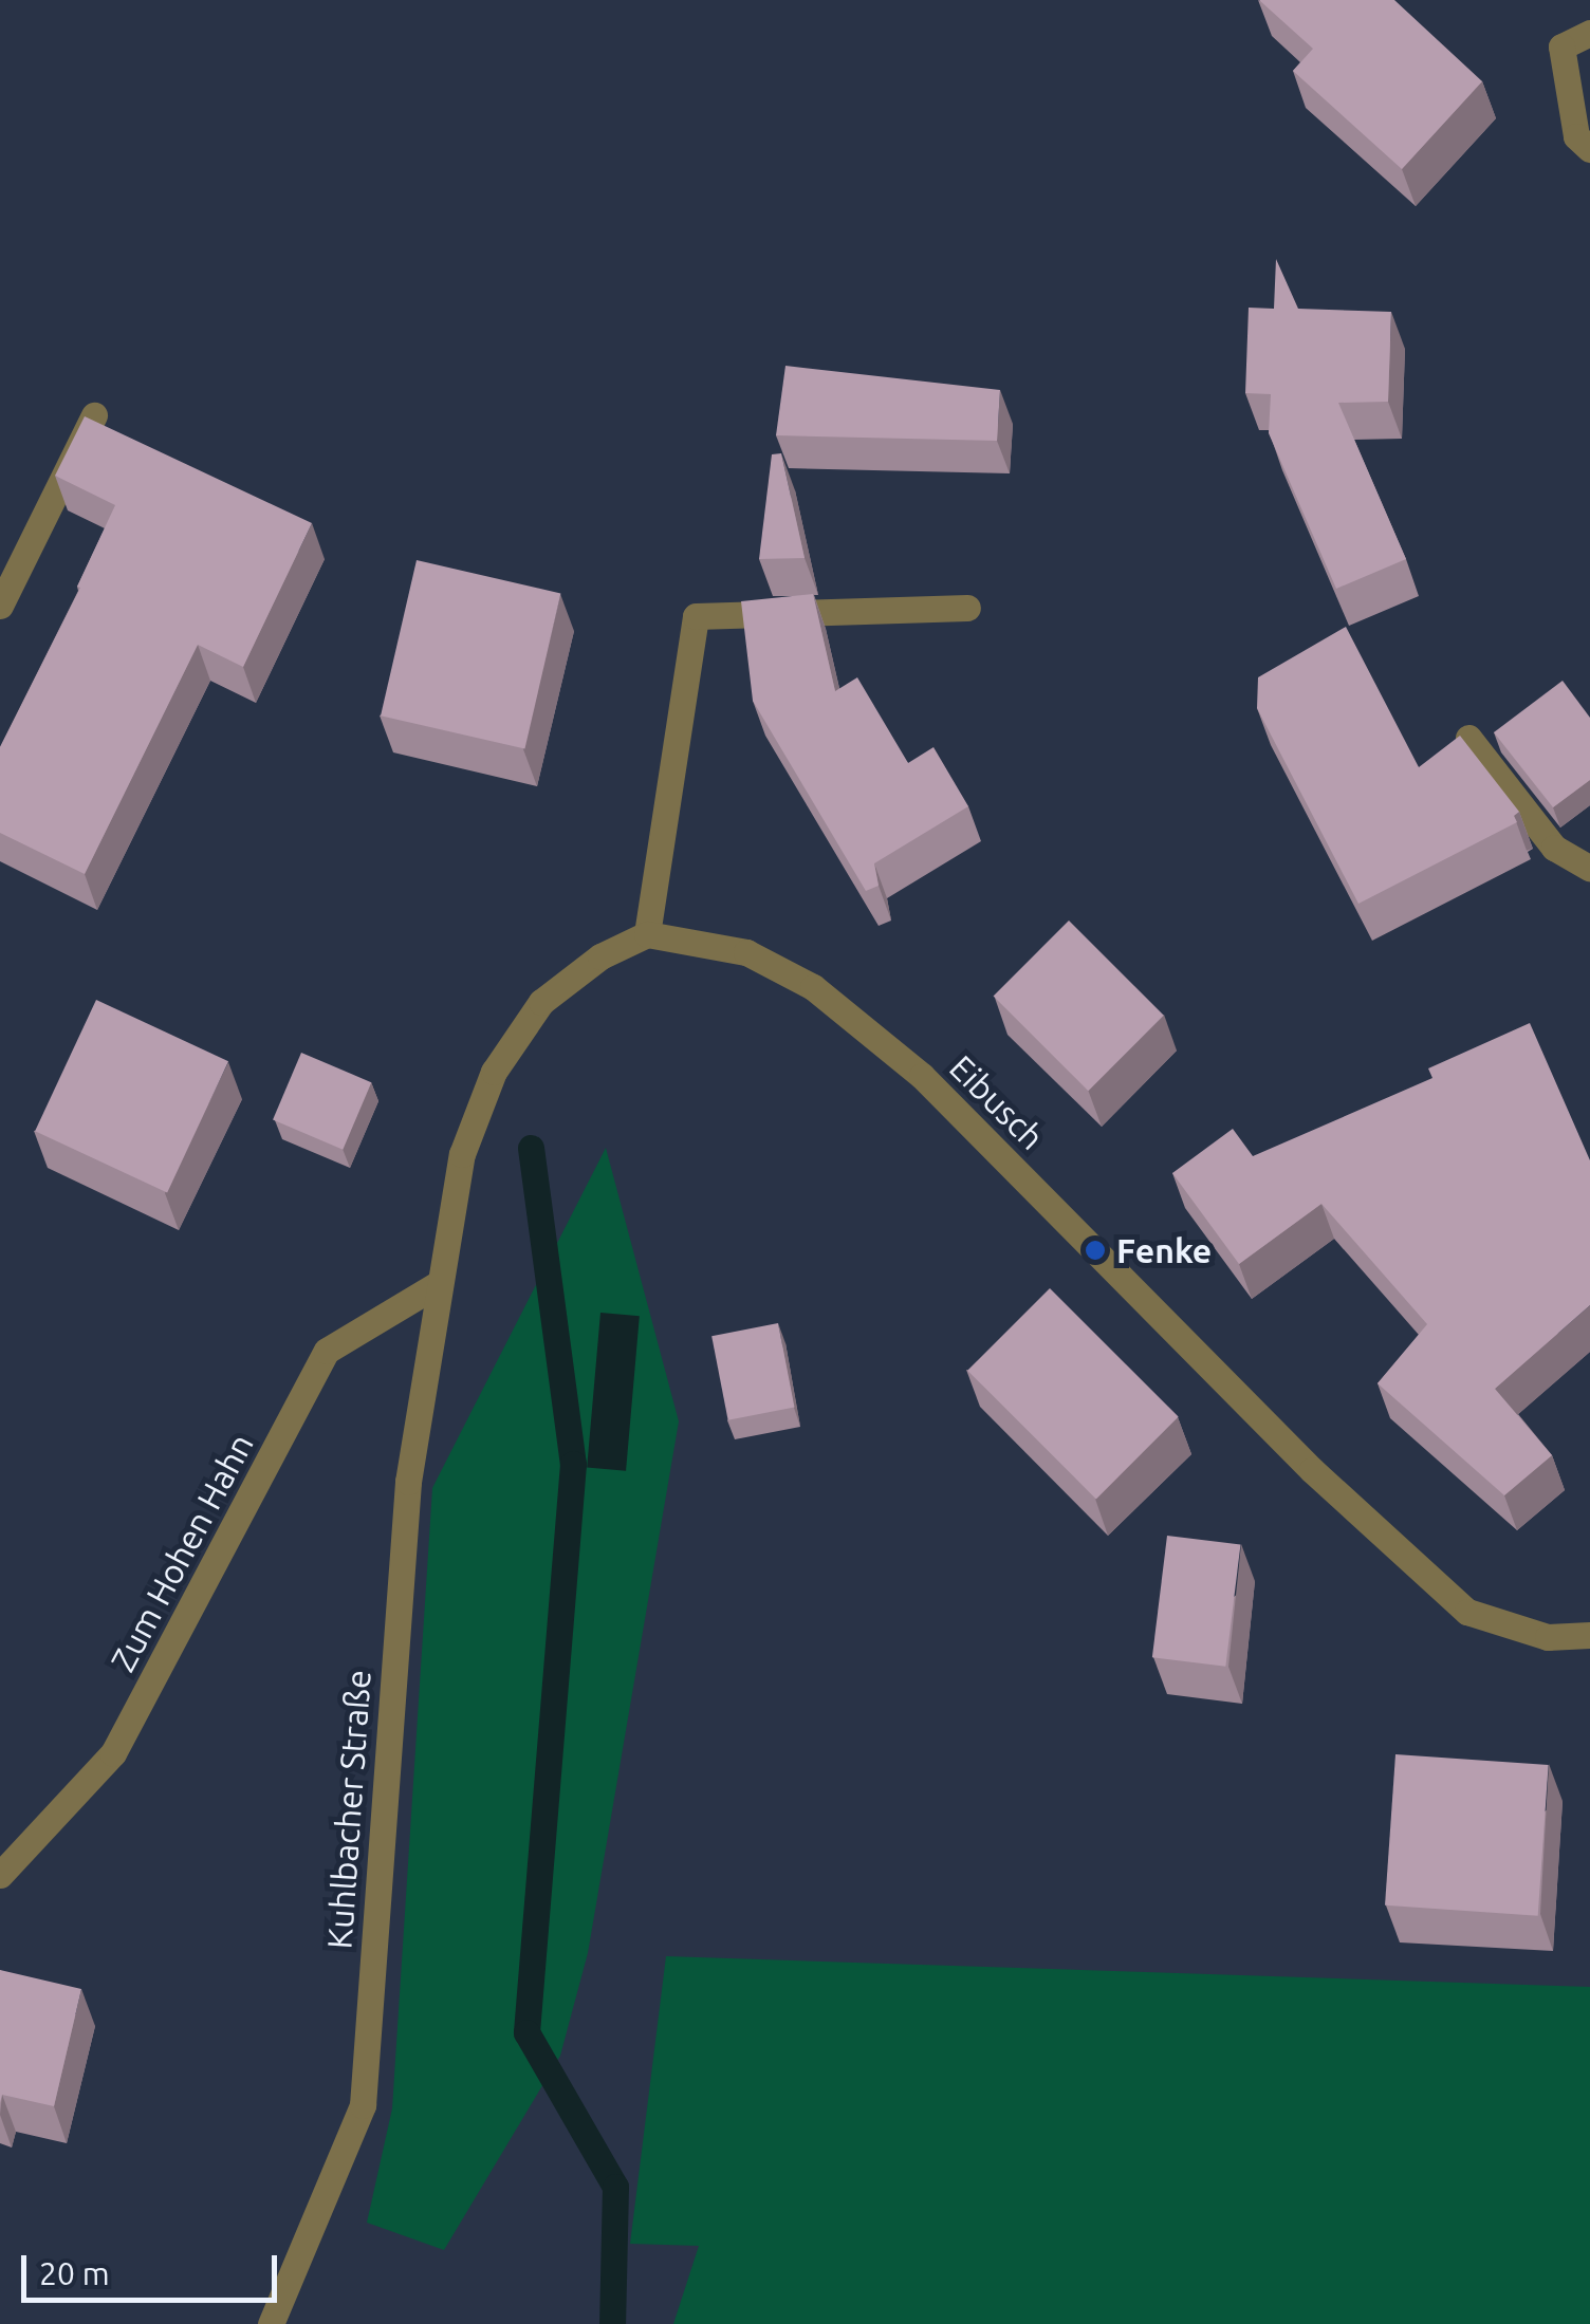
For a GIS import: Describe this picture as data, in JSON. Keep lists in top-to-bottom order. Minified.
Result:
{"streets":{"street":["Eibusch","Zum Hohen Hahn","Kuhlbacher Straße"]},"crossings":[["Zum Hohen Hahn","Kuhlbacher Straße"]],"places":["Fenke"],"scale_bar":"20 m"}
